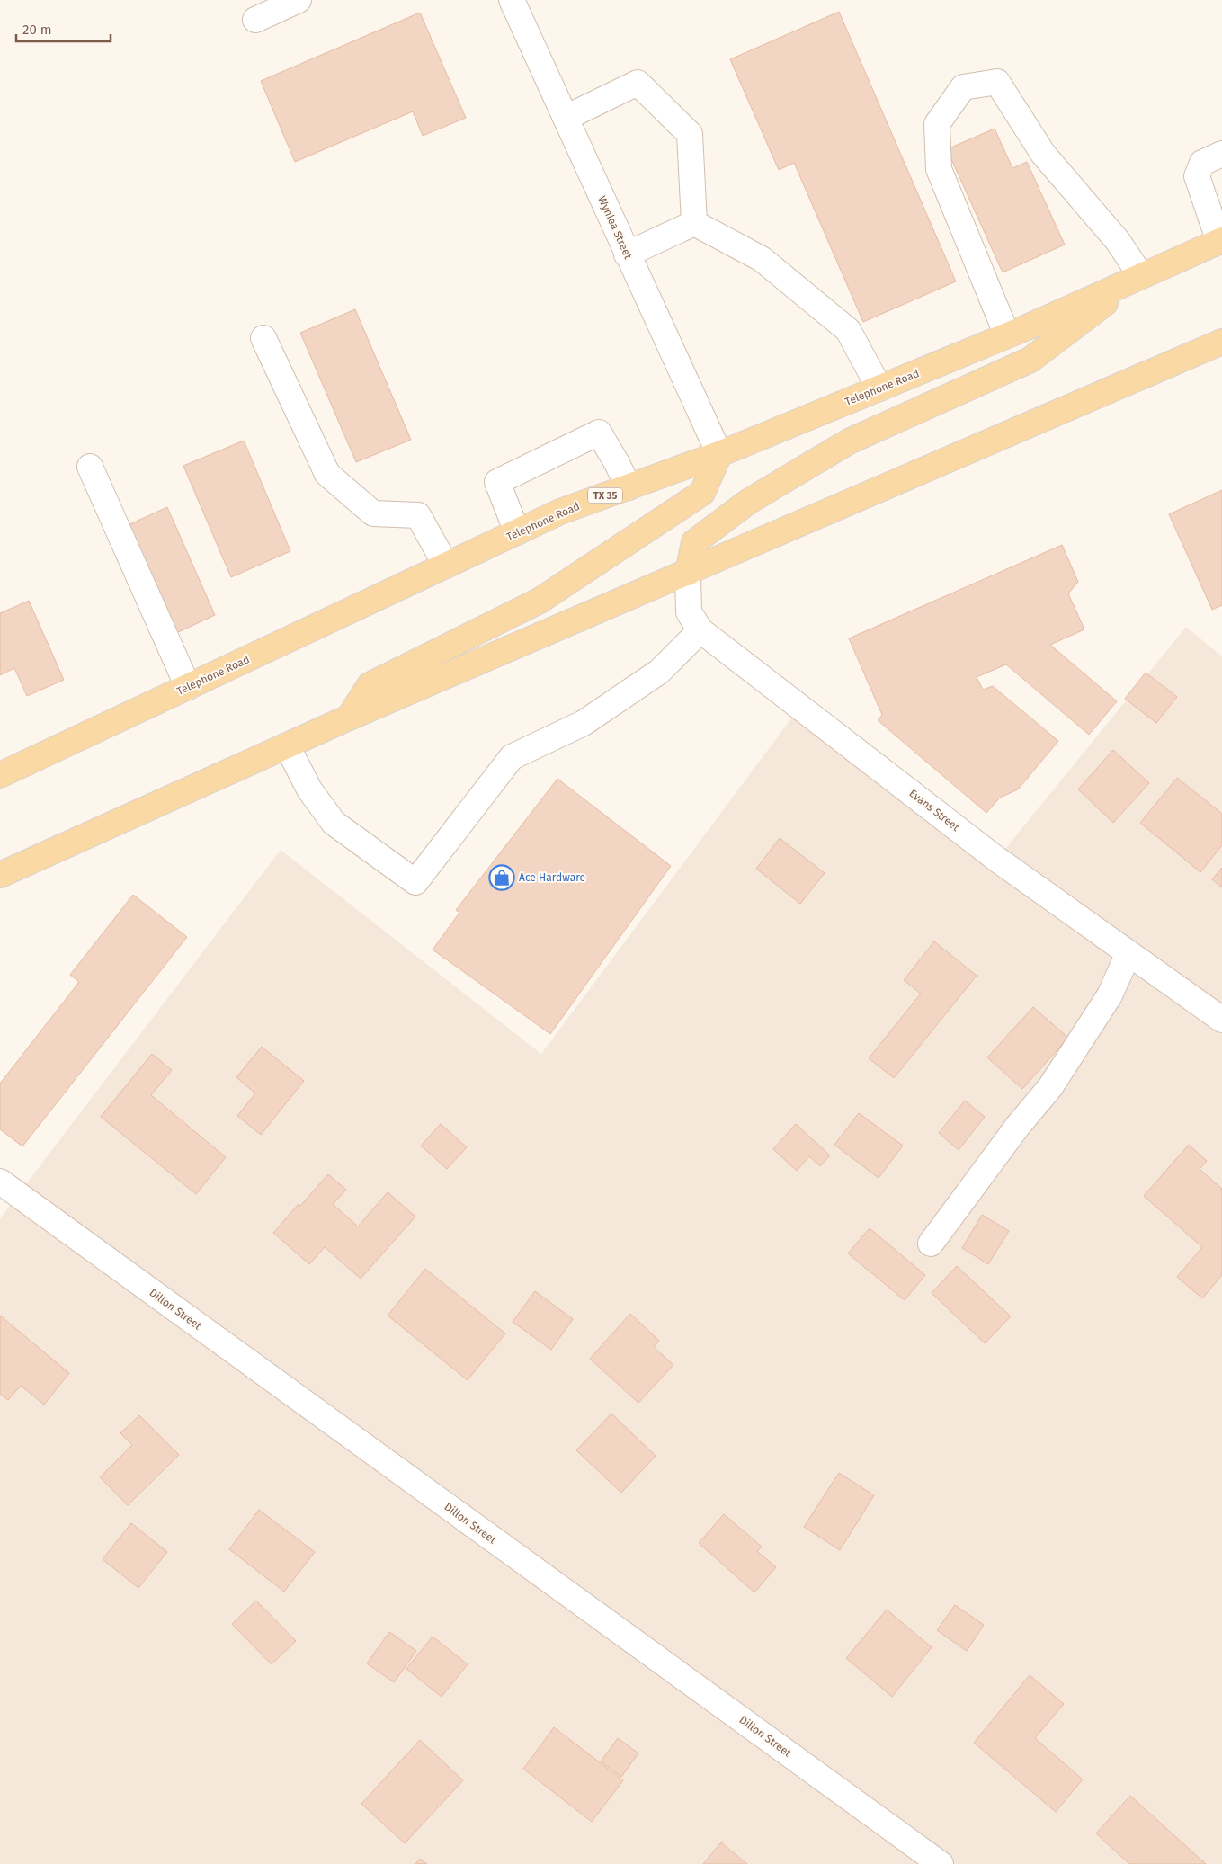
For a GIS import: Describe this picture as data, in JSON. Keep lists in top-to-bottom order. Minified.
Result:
{"streets":{"main road":["Telephone Road","TX 35"],"street":["Wynlea Street","Evans Street","Dillon Street"]},"crossings":[["Wynlea Street","Telephone Road"]],"places":{"shop":["Ace Hardware"]},"scale_bar":"20 m"}
